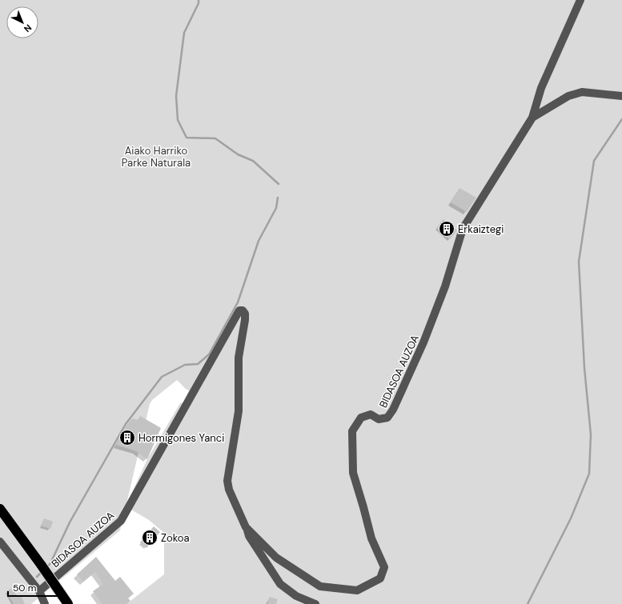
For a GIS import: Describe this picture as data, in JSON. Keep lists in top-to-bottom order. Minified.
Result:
{"streets":{"street":["BIDASOA AUZOA"]},"parks":["Aiako Harriko Parke Naturala"],"places":{"building":["Erkaiztegi","Hormigones Yanci","Zokoa"]},"scale_bar":"50 m","north":"bottom right"}
